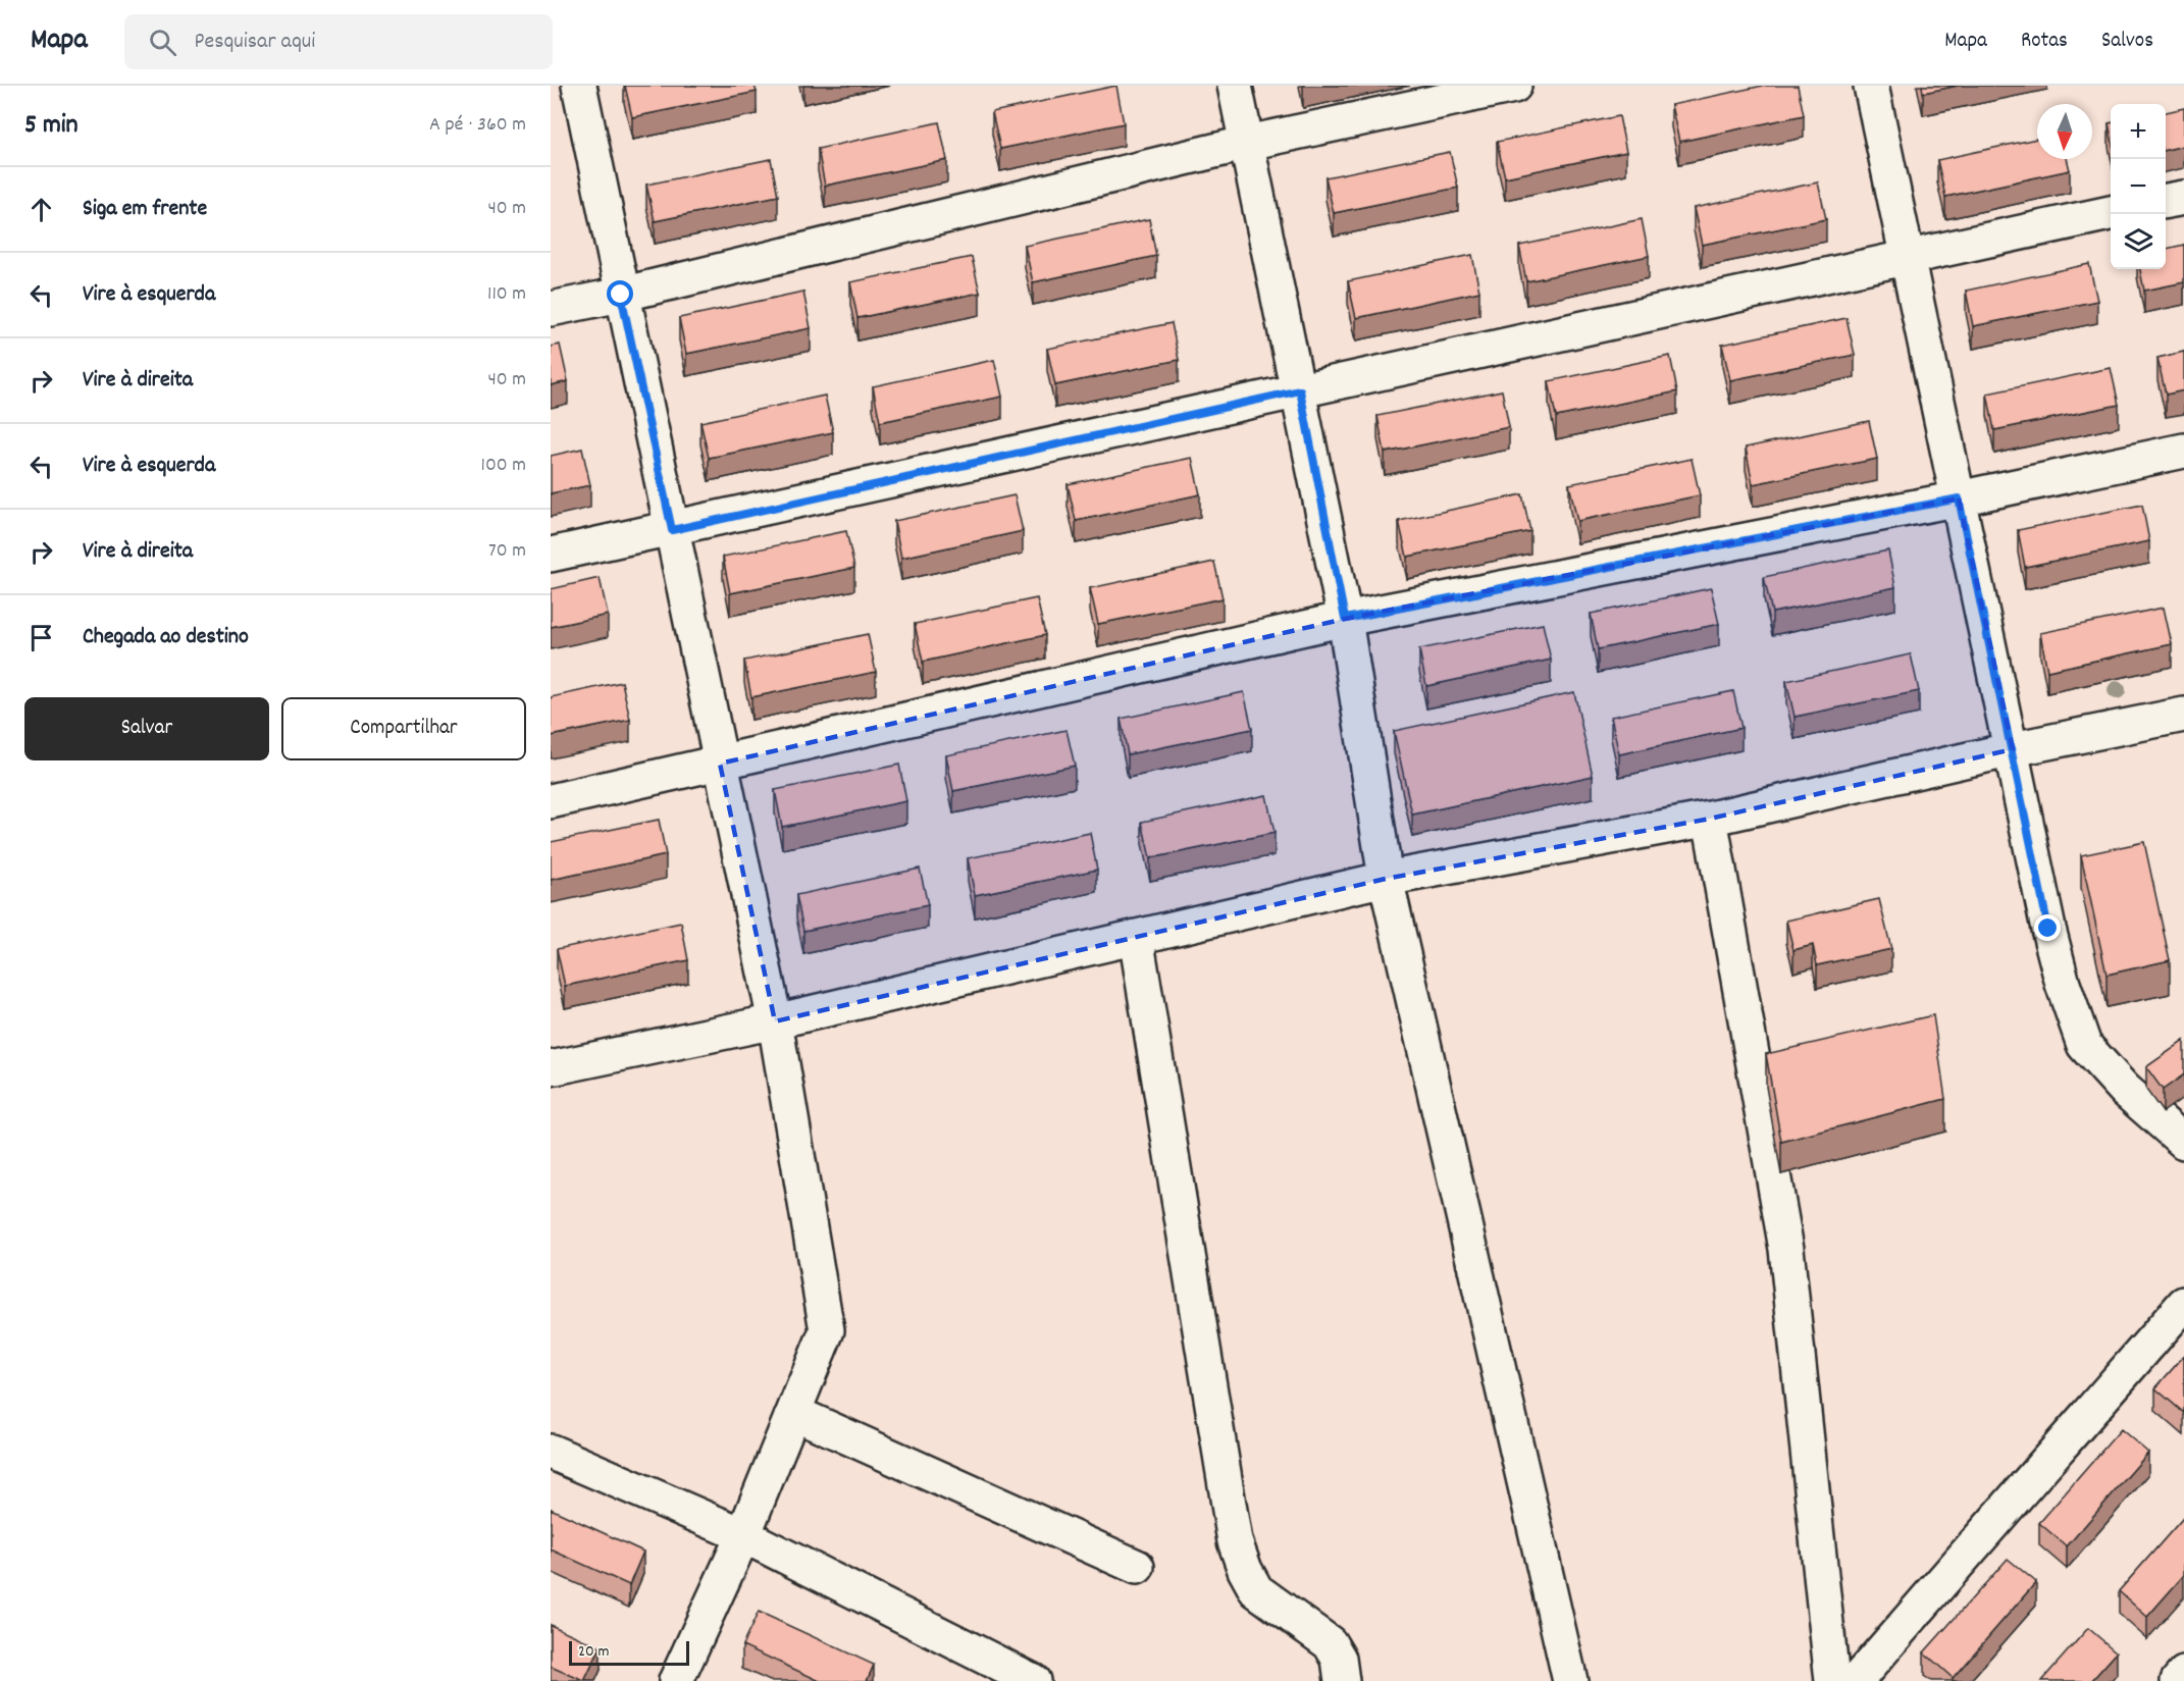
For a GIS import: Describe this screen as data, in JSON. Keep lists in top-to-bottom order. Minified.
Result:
{"scale_bar":"20 m","north":"bottom","page":{"header":"Mapa","search":"Pesquisar aqui","nav":["Mapa","Rotas","Salvos"],"heading":["5 min","A pé · 360 m"],"map_buttons":["+","−"],"list":[["Siga em frente","40 m"],["Vire à esquerda","110 m"],["Vire à direita","40 m"],["Vire à esquerda","100 m"],["Vire à direita","70 m"],"Chegada ao destino"],"buttons":["Salvar","Compartilhar"],"scale":"20 m"}}
